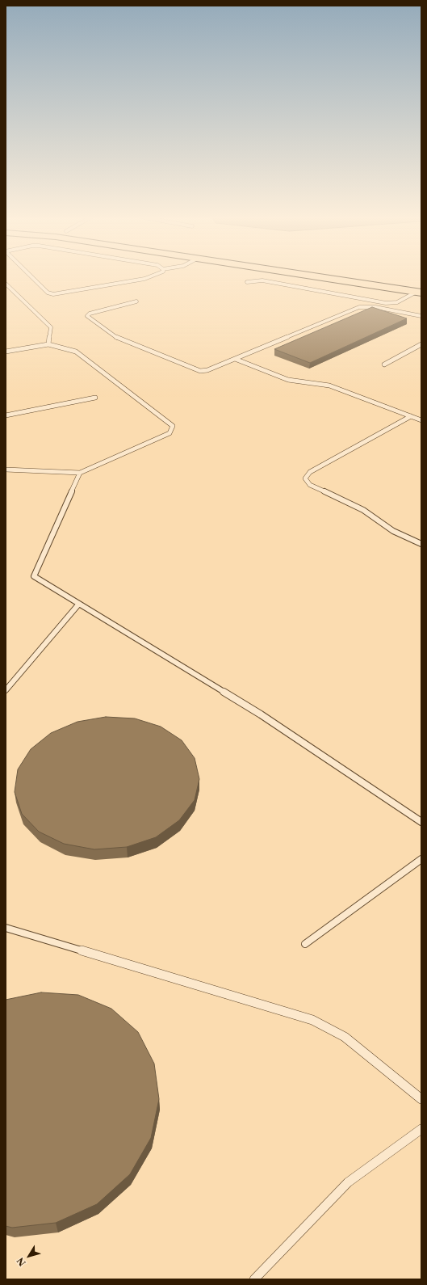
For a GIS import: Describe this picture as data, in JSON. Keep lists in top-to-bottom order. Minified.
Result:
{"north":"bottom left"}
